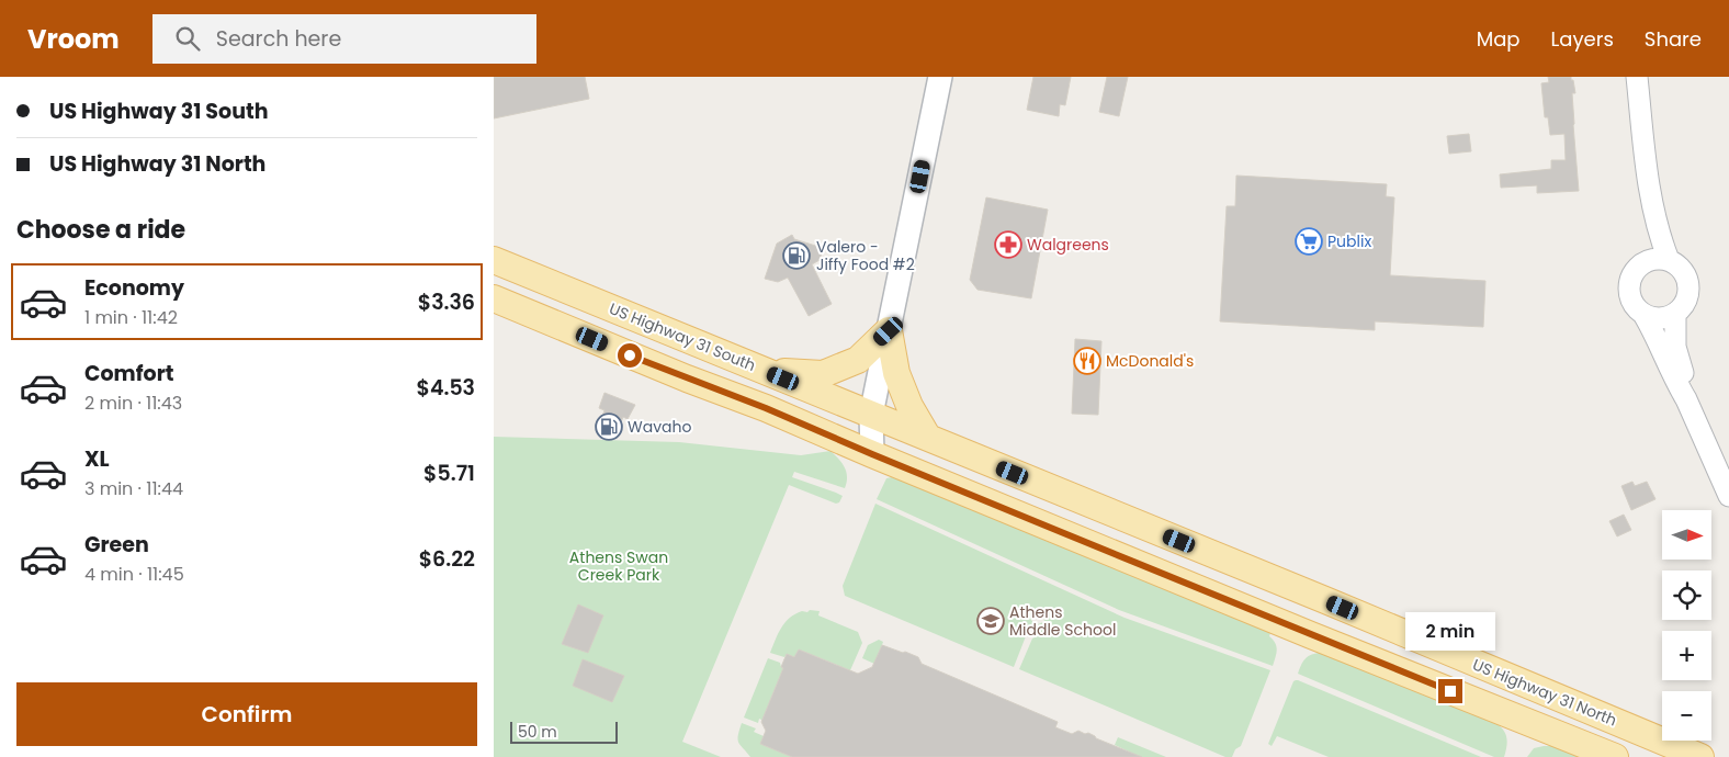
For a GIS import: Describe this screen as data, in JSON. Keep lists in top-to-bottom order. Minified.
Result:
{"streets":{"main road":["US Highway 31 South","US Highway 31 North"]},"crossings":[["US Highway 31 South","US Highway 31 North"]],"parks":["Athens Swan Creek Park"],"places":{"supermarket":["Publix"],"pharmacy":["Walgreens"],"fuel station":["Valero - Jiffy Food #2","Wavaho"],"restaurant":["McDonald's"],"school or university":["Athens Middle School"]},"scale_bar":"50 m","north":"right","page":{"header":"Vroom","search":"Search here","nav":["Map","Layers","Share"],"banner":["US Highway 31 South","US Highway 31 North"],"heading":"Choose a ride","list":[{"name":"Economy","note":"1 min · 11:42","value":"$3.36"},{"name":"Comfort","note":"2 min · 11:43","value":"$4.53"},{"name":"XL","note":"3 min · 11:44","value":"$5.71"},{"name":"Green","note":"4 min · 11:45","value":"$6.22"}],"map_buttons":["+","−"],"bubble":"2 min","buttons":"Confirm","scale":"50 m"}}
